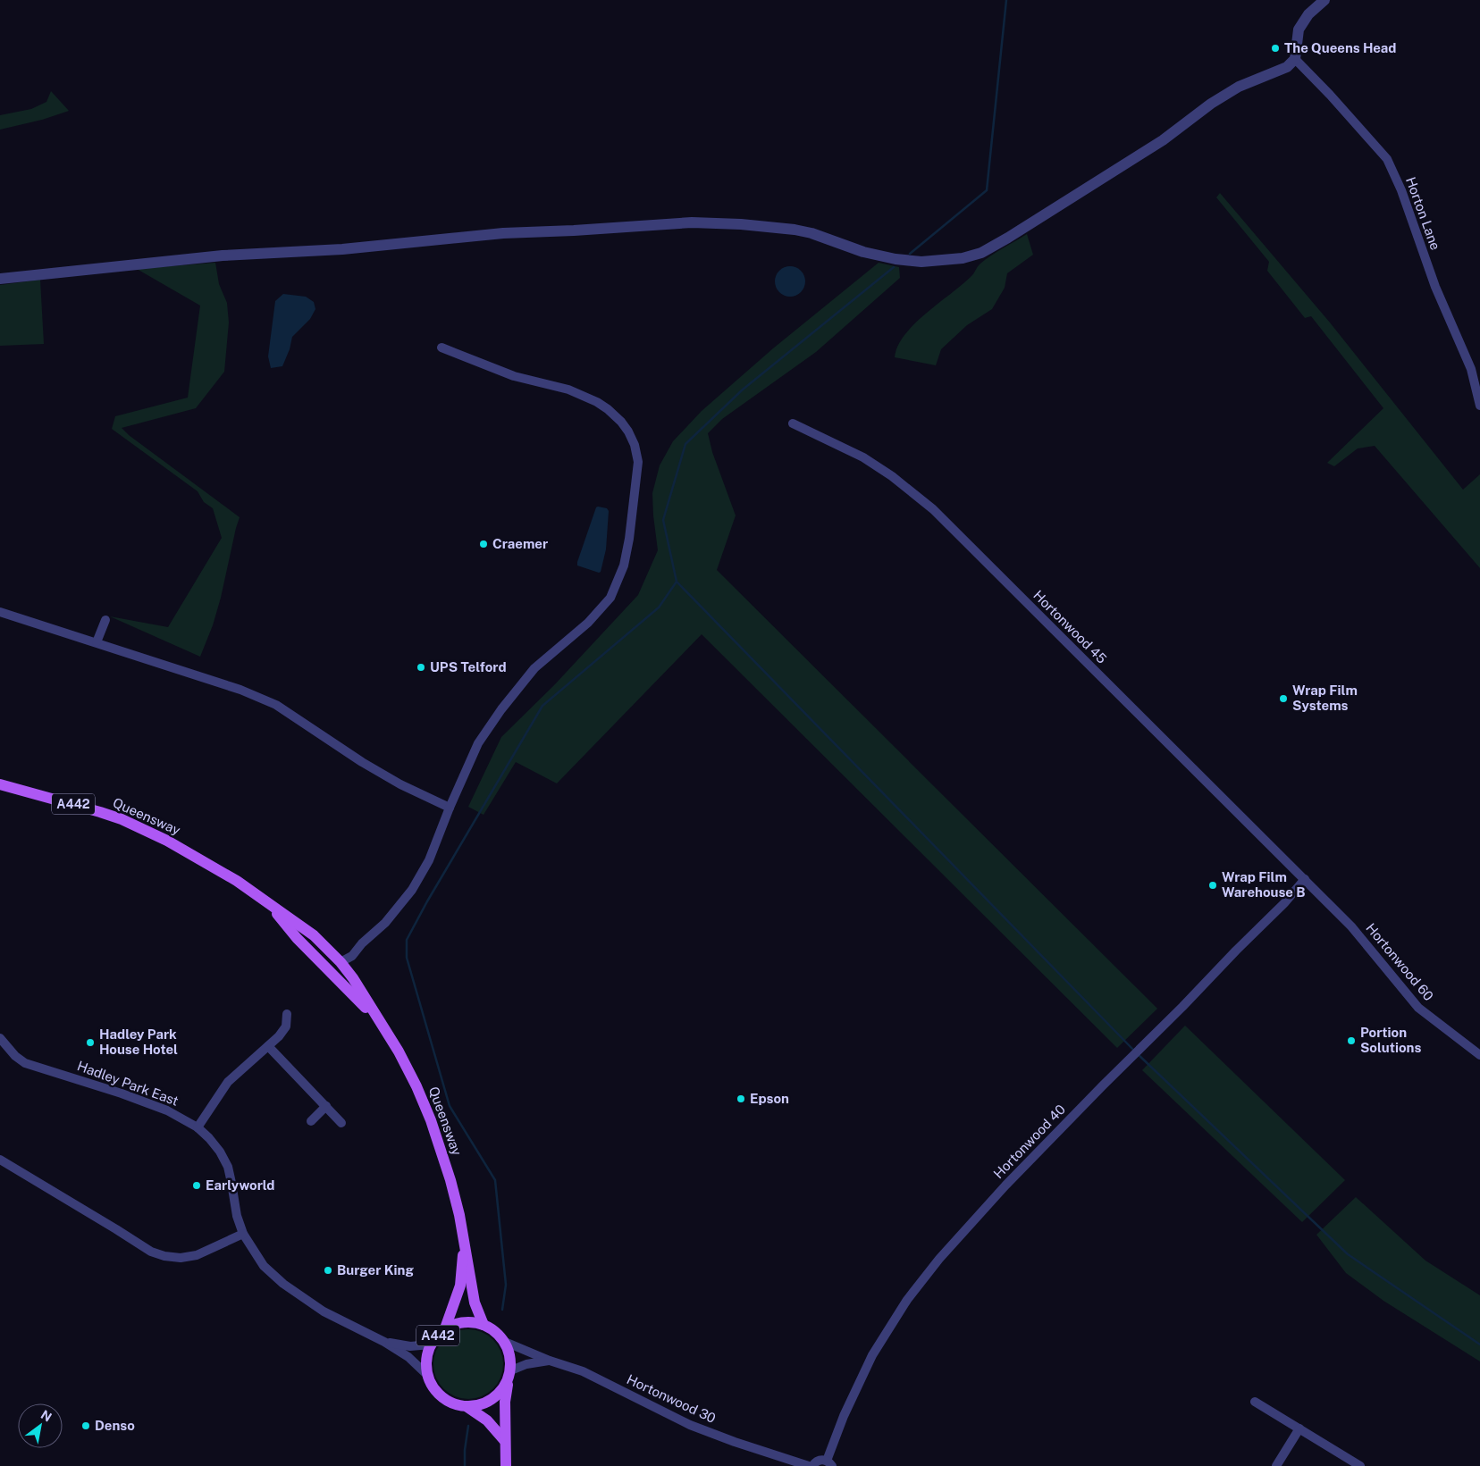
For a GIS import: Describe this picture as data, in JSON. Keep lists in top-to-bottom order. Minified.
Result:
{"streets":{"main road":["A442","Queensway"],"street":["Horton Lane","Hortonwood 45","Hortonwood 60","Hadley Park East","Hortonwood 40","Hortonwood 30"]},"crossings":[["Hortonwood 45","Hortonwood 60"],["Hortonwood 45","Hortonwood 40"],["A442","Queensway"],["A442","Hadley Park East"],["A442","Hortonwood 30"],["Queensway","Hadley Park East"],["Queensway","Hortonwood 30"],["Hortonwood 60","Hortonwood 40"],["Hadley Park East","Hortonwood 30"]],"places":["The Queens Head","Craemer","UPS Telford","Wrap Film Systems","Wrap Film Warehouse B","Portion Solutions","Hadley Park House Hotel","Epson","Earlyworld","Burger King","Denso"],"north":"top right"}
